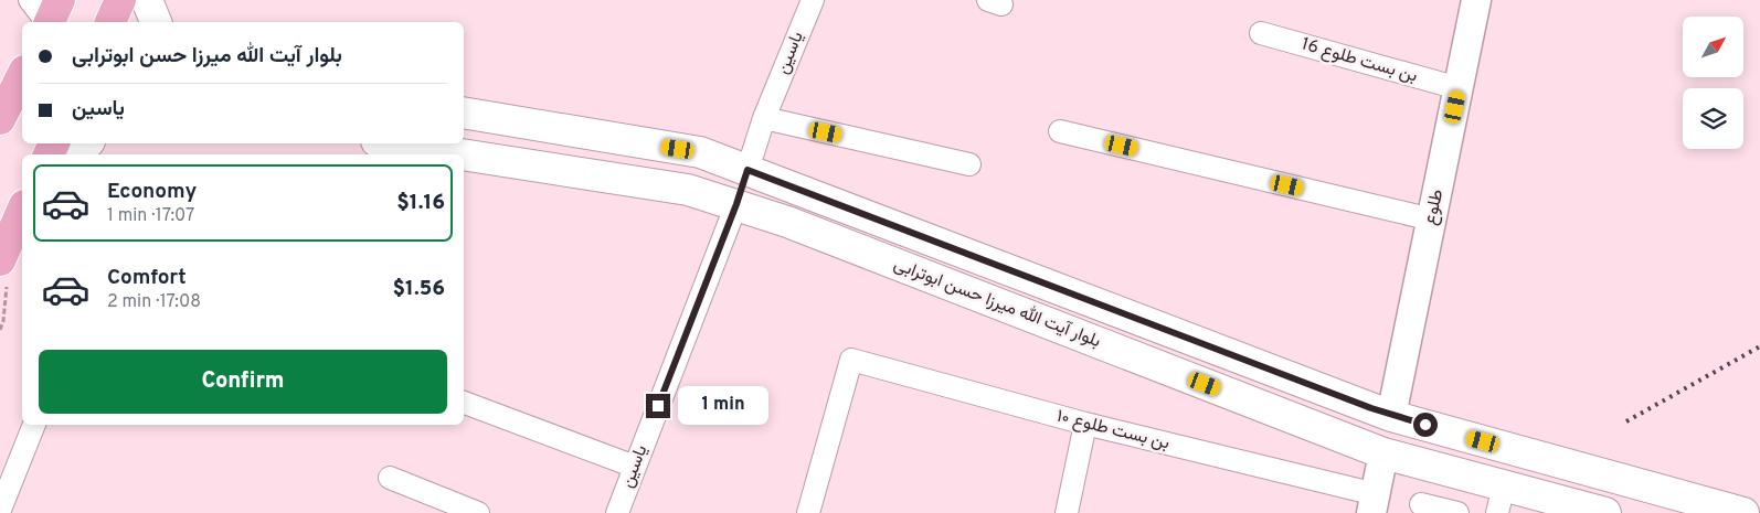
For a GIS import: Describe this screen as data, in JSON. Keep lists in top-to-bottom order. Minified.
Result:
{"streets":{"main road":["بلوار آیت الله میرزا حسن ابوترابی"],"street":["یاسین","بن بست طلوع 16","طلوع","بن بست طلوع ۱۰"]},"crossings":[["یاسین","بلوار آیت الله میرزا حسن ابوترابی"],["بن بست طلوع 16","طلوع"],["طلوع","بلوار آیت الله میرزا حسن ابوترابی"]],"north":"top right","page":{"banner":["بلوار آیت الله میرزا حسن ابوترابی","یاسین"],"list":[{"name":"Economy","note":"1 min · 17:07","value":"$1.16"},{"name":"Comfort","note":"2 min · 17:08","value":"$1.56"}],"buttons":"Confirm","bubble":"1 min"}}
